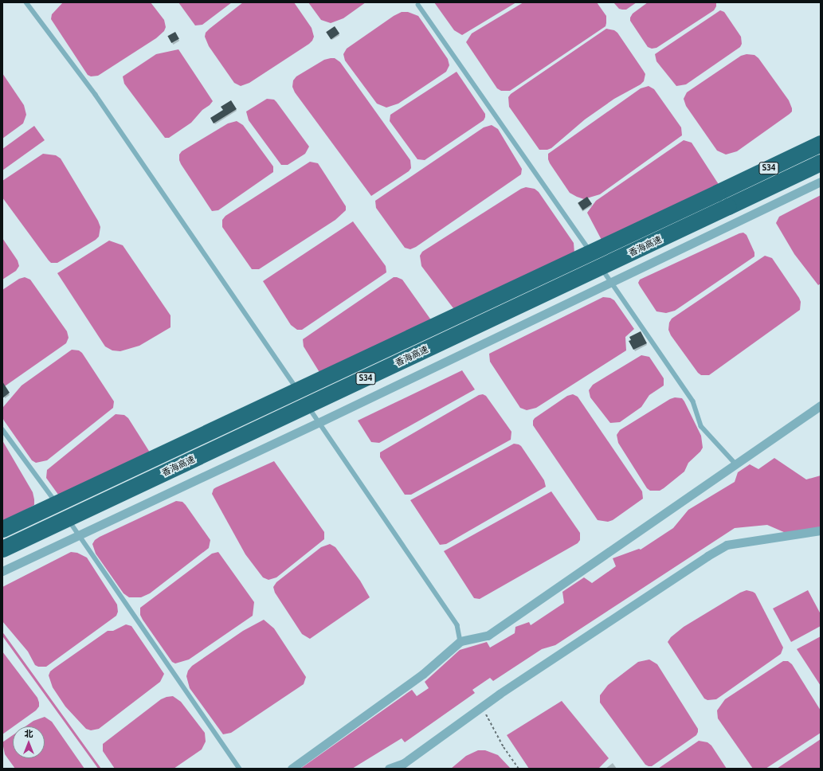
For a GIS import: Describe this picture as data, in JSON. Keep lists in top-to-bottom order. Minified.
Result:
{"streets":{"highway":["S34","香海高速"]},"north":"top"}
